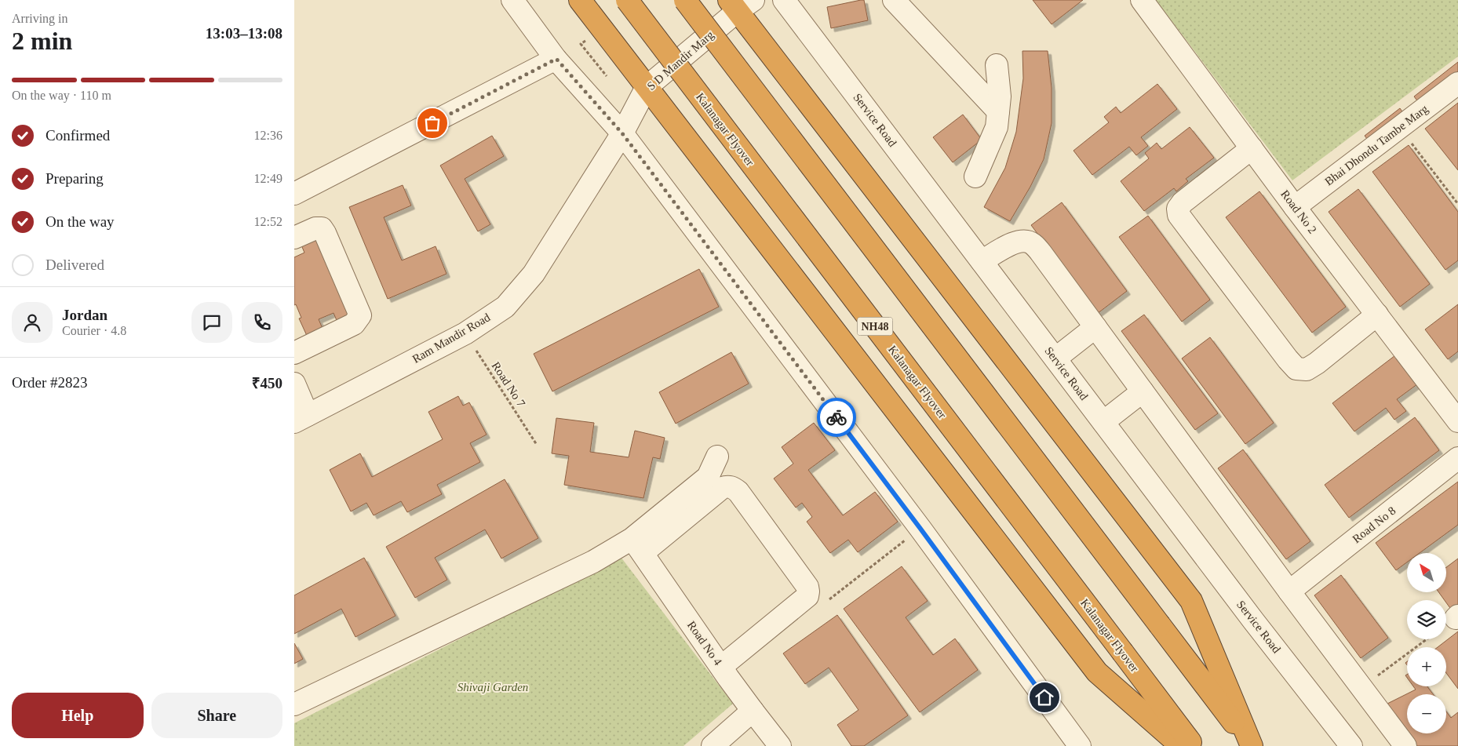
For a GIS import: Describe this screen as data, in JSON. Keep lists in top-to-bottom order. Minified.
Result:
{"streets":{"highway":["Kalanagar Flyover","NH48"],"street":["S D Mandir Marg","Service Road","Bhai Dhondu Tambe Marg","Road No 2","Ram Mandir Road","Road No 8","Road No 4"],"path":["Road No 7"]},"crossings":[["S D Mandir Marg","Ram Mandir Road"],["Bhai Dhondu Tambe Marg","Road No 2"],["Ram Mandir Road","Road No 7"]],"parks":["Shivaji Garden"],"north":"top left","page":{"heading":["2 min","Arriving in","13:03–13:08"],"panel":["Jordan","Courier · 4.8","Order #2823","₹450"],"bar":"On the way · 110 m","list":[["Confirmed","12:36"],["Preparing","12:49"],["On the way","12:52"],"Delivered"],"map_buttons":["+","−"],"buttons":["Help","Share"]}}
